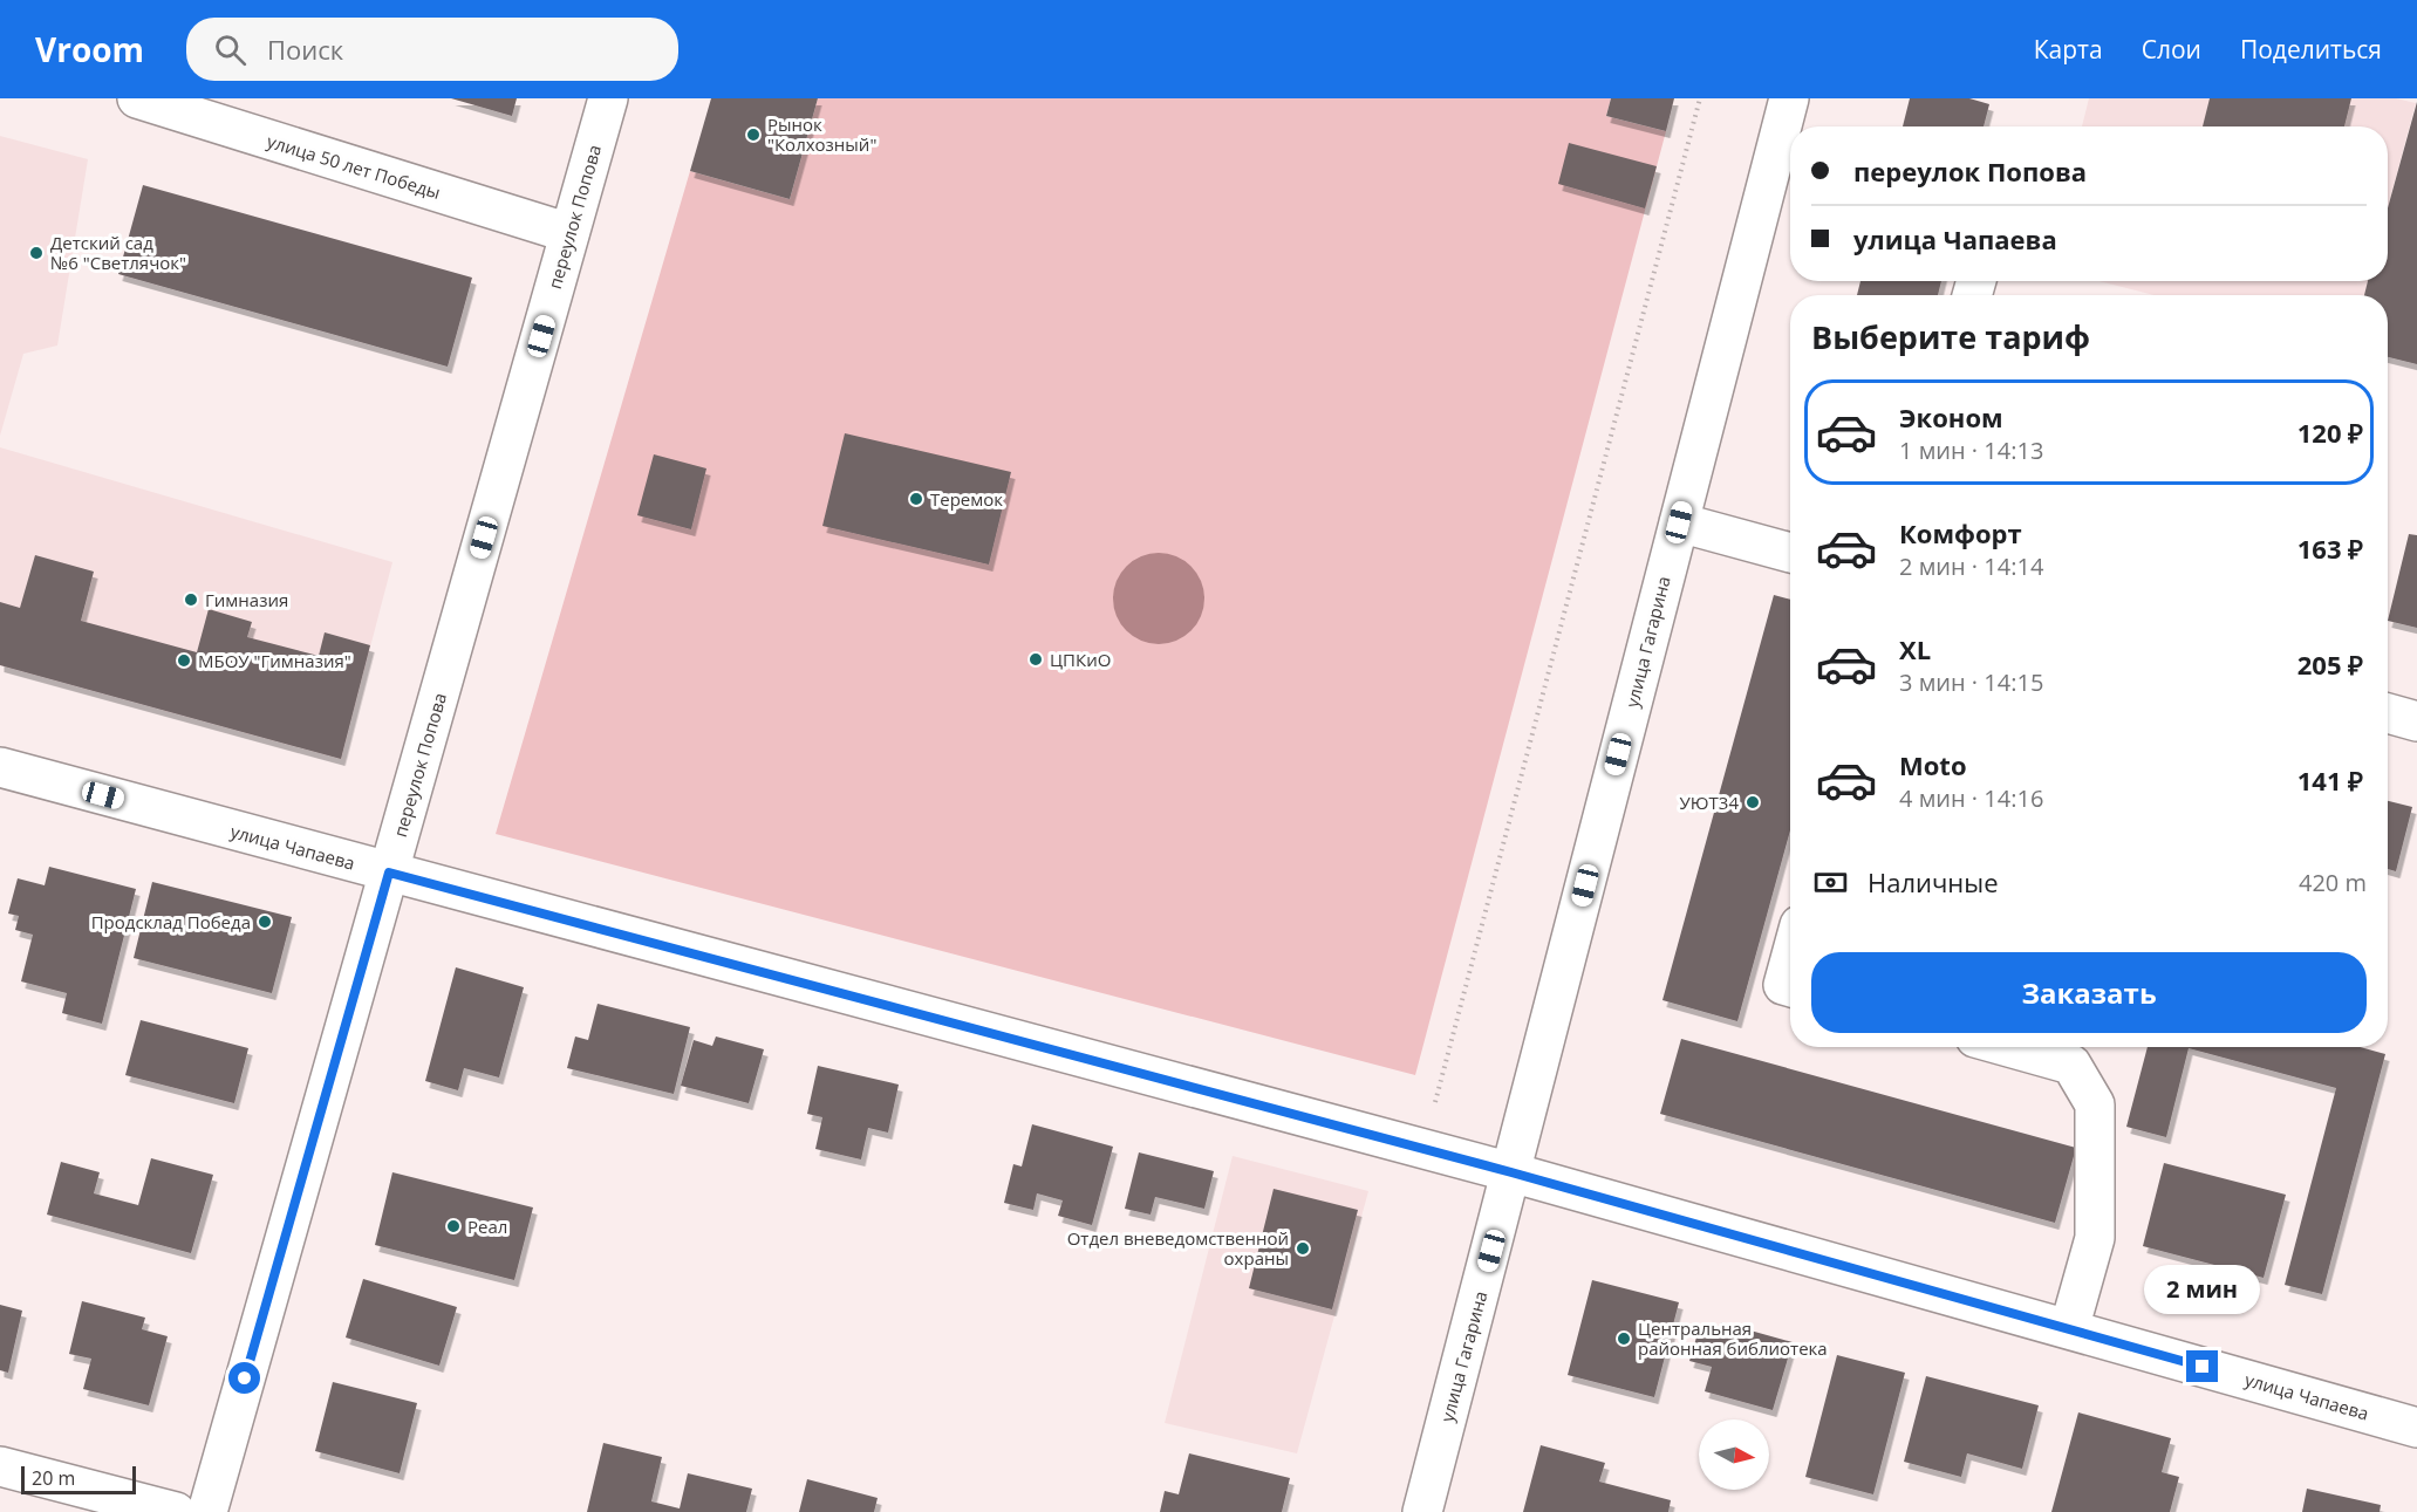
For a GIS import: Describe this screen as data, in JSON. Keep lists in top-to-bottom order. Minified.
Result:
{"streets":{"street":["улица 50 лет Победы","переулок Попова","улица Гагарина","улица Чапаева"]},"crossings":[["улица 50 лет Победы","переулок Попова"],["переулок Попова","улица Чапаева"],["улица Гагарина","улица Чапаева"]],"places":["Рынок \"Колхозный\"","Детский сад №6 \"Светлячок\"","Теремок","Гимназия","ЦПКиО","МБОУ \"Гимназия\"","УЮТ34","Продсклад Победа","Реал","Отдел вневедомственной охраны","Центральная районная библиотека"],"scale_bar":"20 m","north":"right","page":{"header":"Vroom","search":"Поиск","nav":["Карта","Слои","Поделиться"],"banner":["переулок Попова","улица Чапаева"],"heading":"Выберите тариф","list":[{"name":"Эконом","note":"1 мин · 14:13","value":"120 ₽"},{"name":"Комфорт","note":"2 мин · 14:14","value":"163 ₽"},{"name":"XL","note":"3 мин · 14:15","value":"205 ₽"},{"name":"Moto","note":"4 мин · 14:16","value":"141 ₽"}],"pay":["Наличные","420 m"],"buttons":"Заказать","bubble":"2 мин","scale":"20 m"}}
